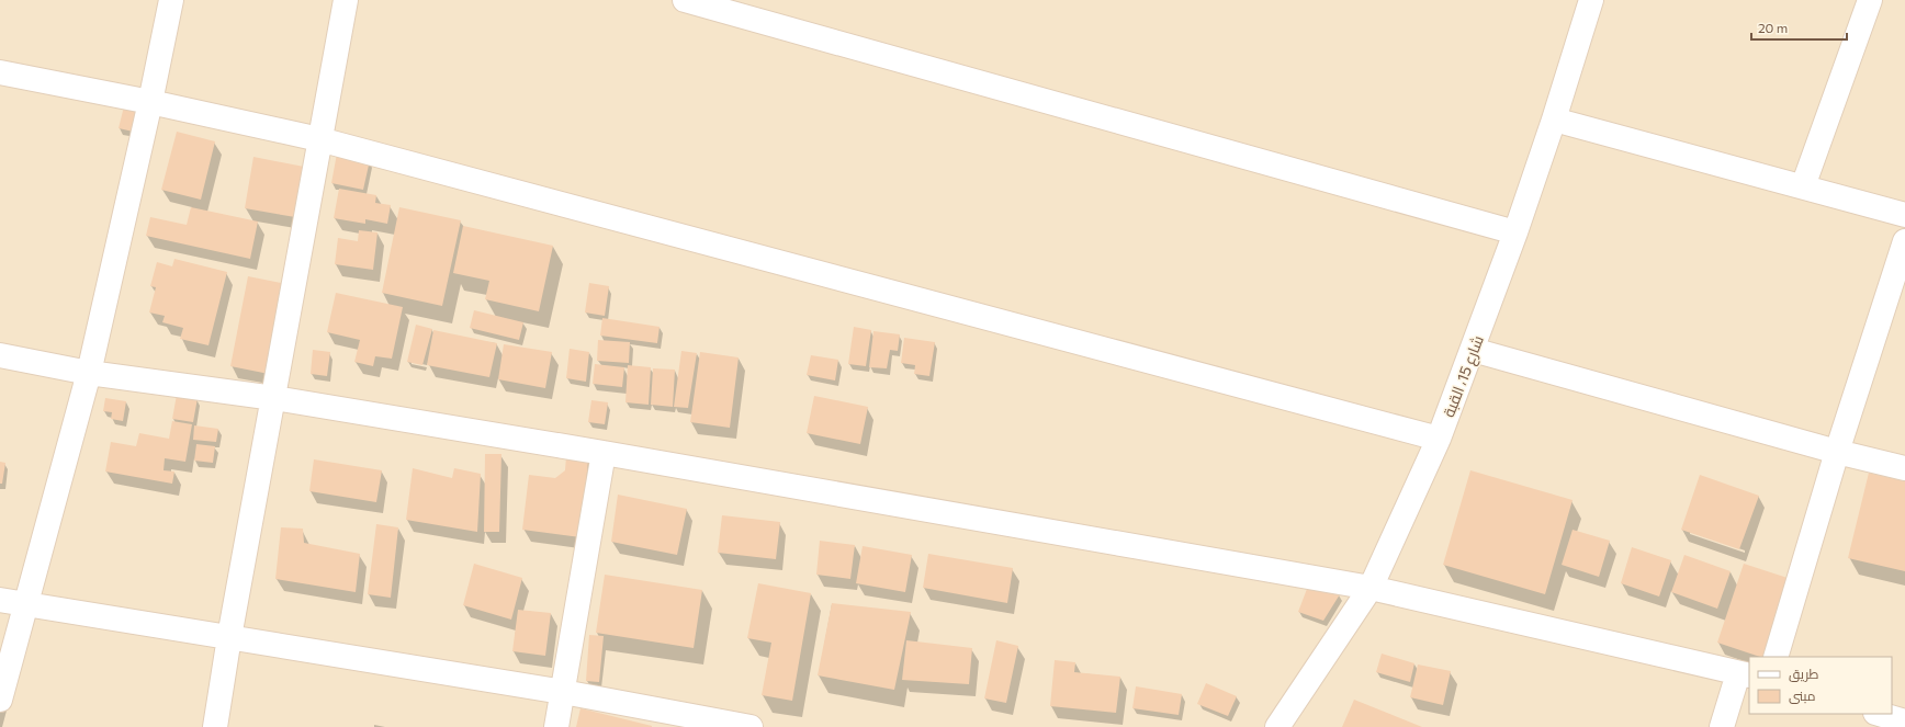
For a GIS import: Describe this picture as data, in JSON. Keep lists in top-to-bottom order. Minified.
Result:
{"streets":{"street":["شارع 15، القبة"]},"legend":["طريق","مبنى"],"scale_bar":"20 m"}
